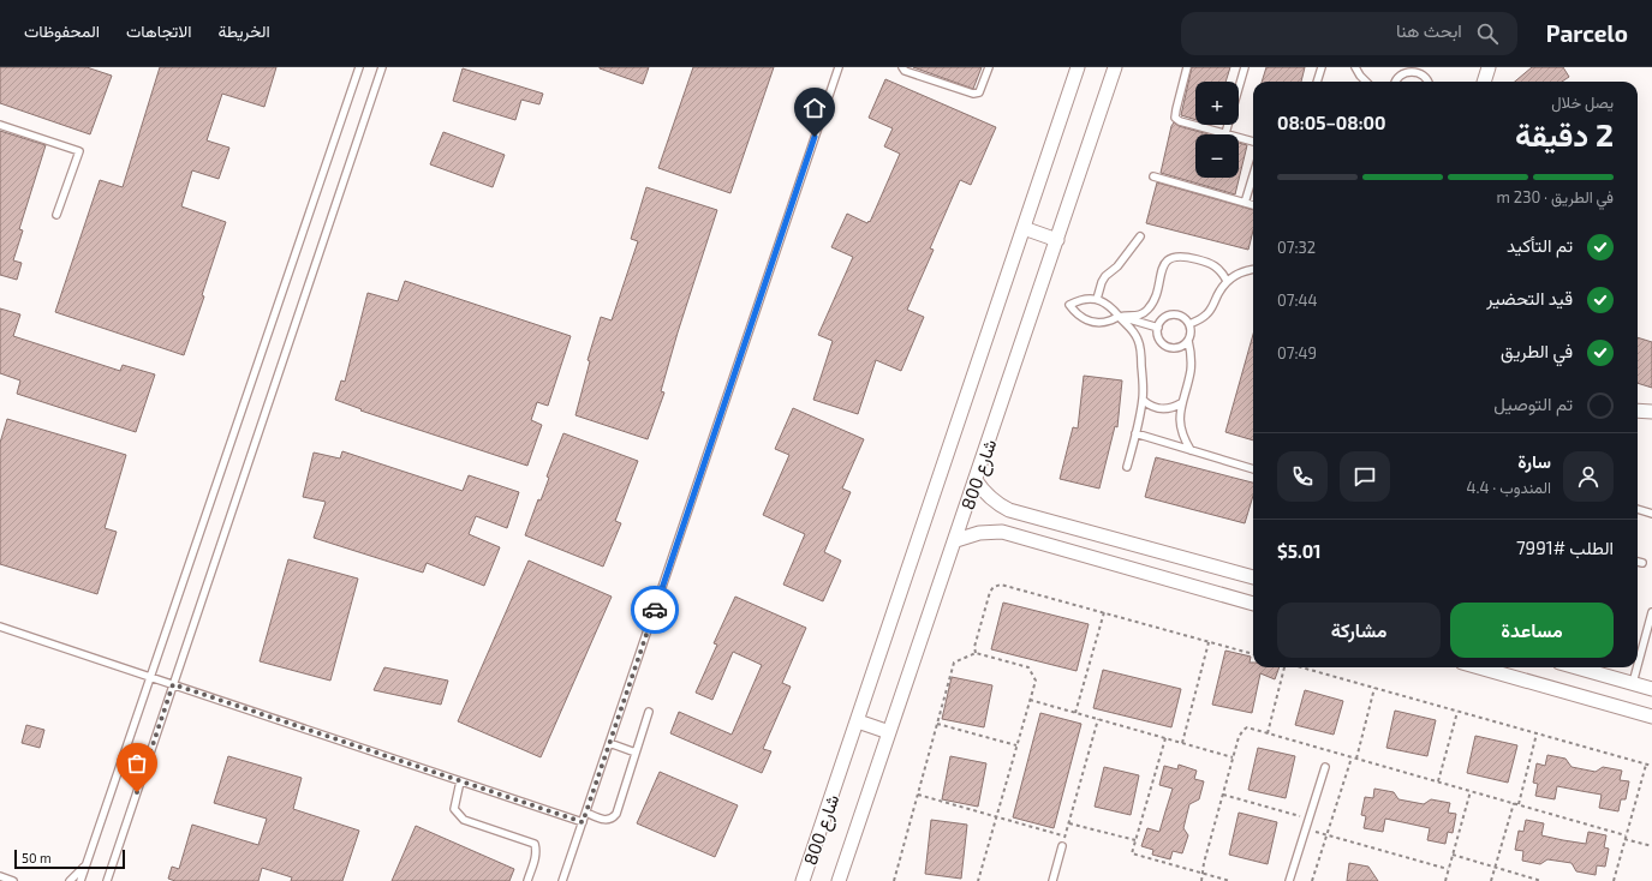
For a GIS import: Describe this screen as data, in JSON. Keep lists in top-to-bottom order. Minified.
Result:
{"streets":{"street":["شارع 800"]},"scale_bar":"50 m","page":{"header":"Parcelo","search":"ابحث هنا","nav":["الخريطة","الاتجاهات","المحفوظات"],"map_buttons":["+","−"],"heading":["2 دقيقة","يصل خلال","08:00–08:05"],"panel":["سارة","المندوب · 4.4","الطلب #7991","$5.01"],"bar":"في الطريق · 230 m","list":[["تم التأكيد","07:32"],["قيد التحضير","07:44"],["في الطريق","07:49"],"تم التوصيل"],"buttons":["مساعدة","مشاركة"],"scale":"50 m"}}
